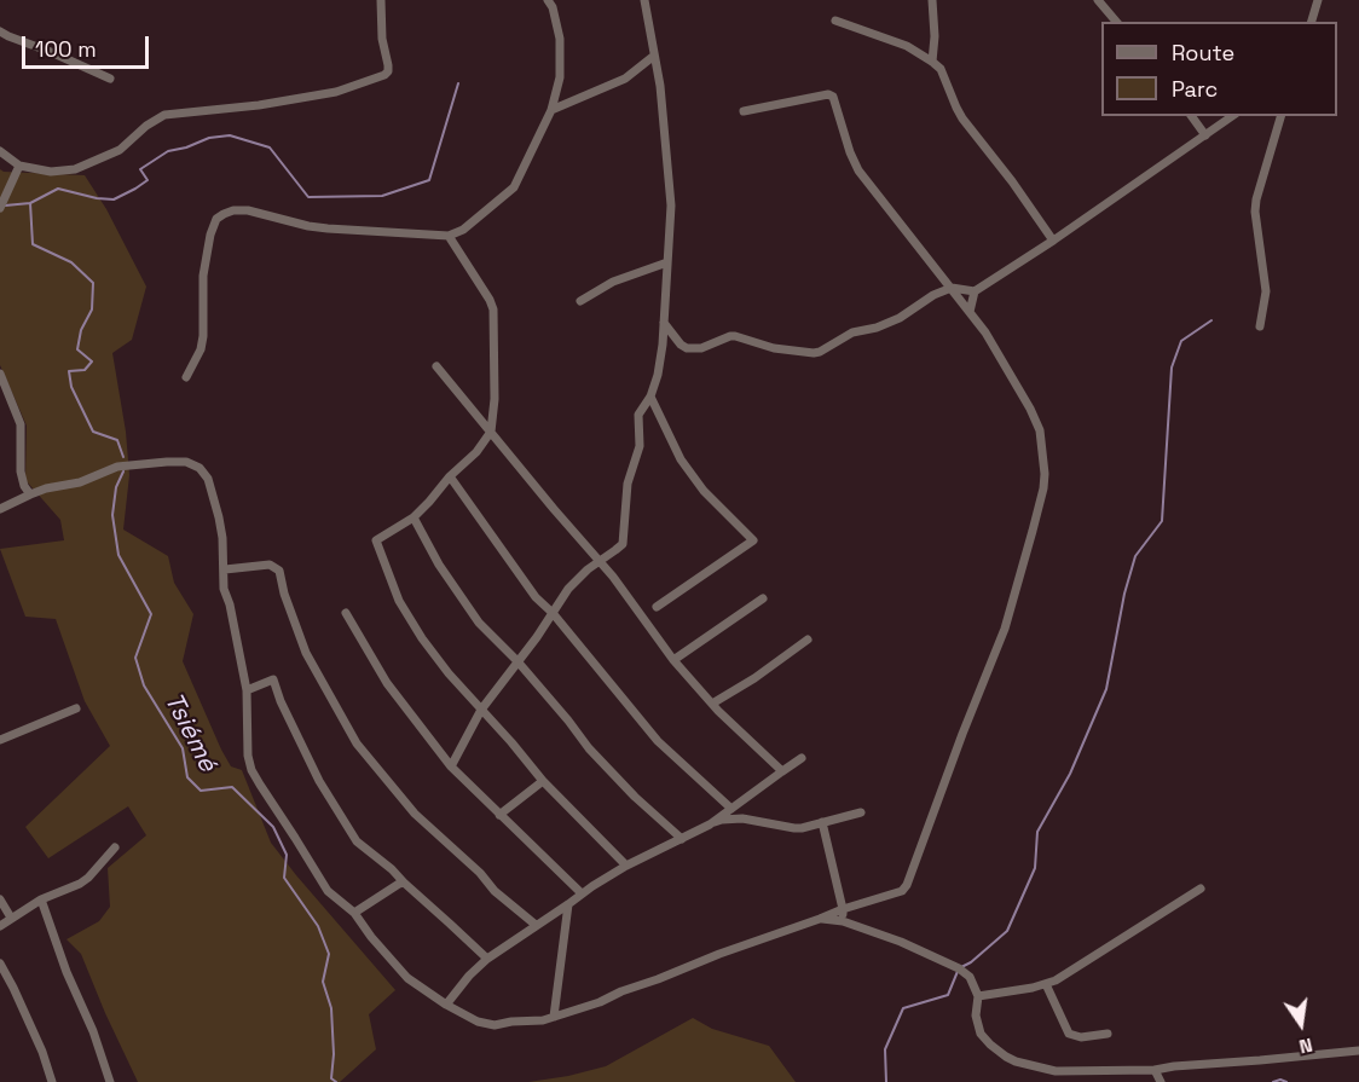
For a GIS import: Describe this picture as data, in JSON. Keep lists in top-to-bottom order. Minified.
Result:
{"water":["Tsiémé"],"legend":["Route","Parc"],"scale_bar":"100 m","north":"bottom"}
